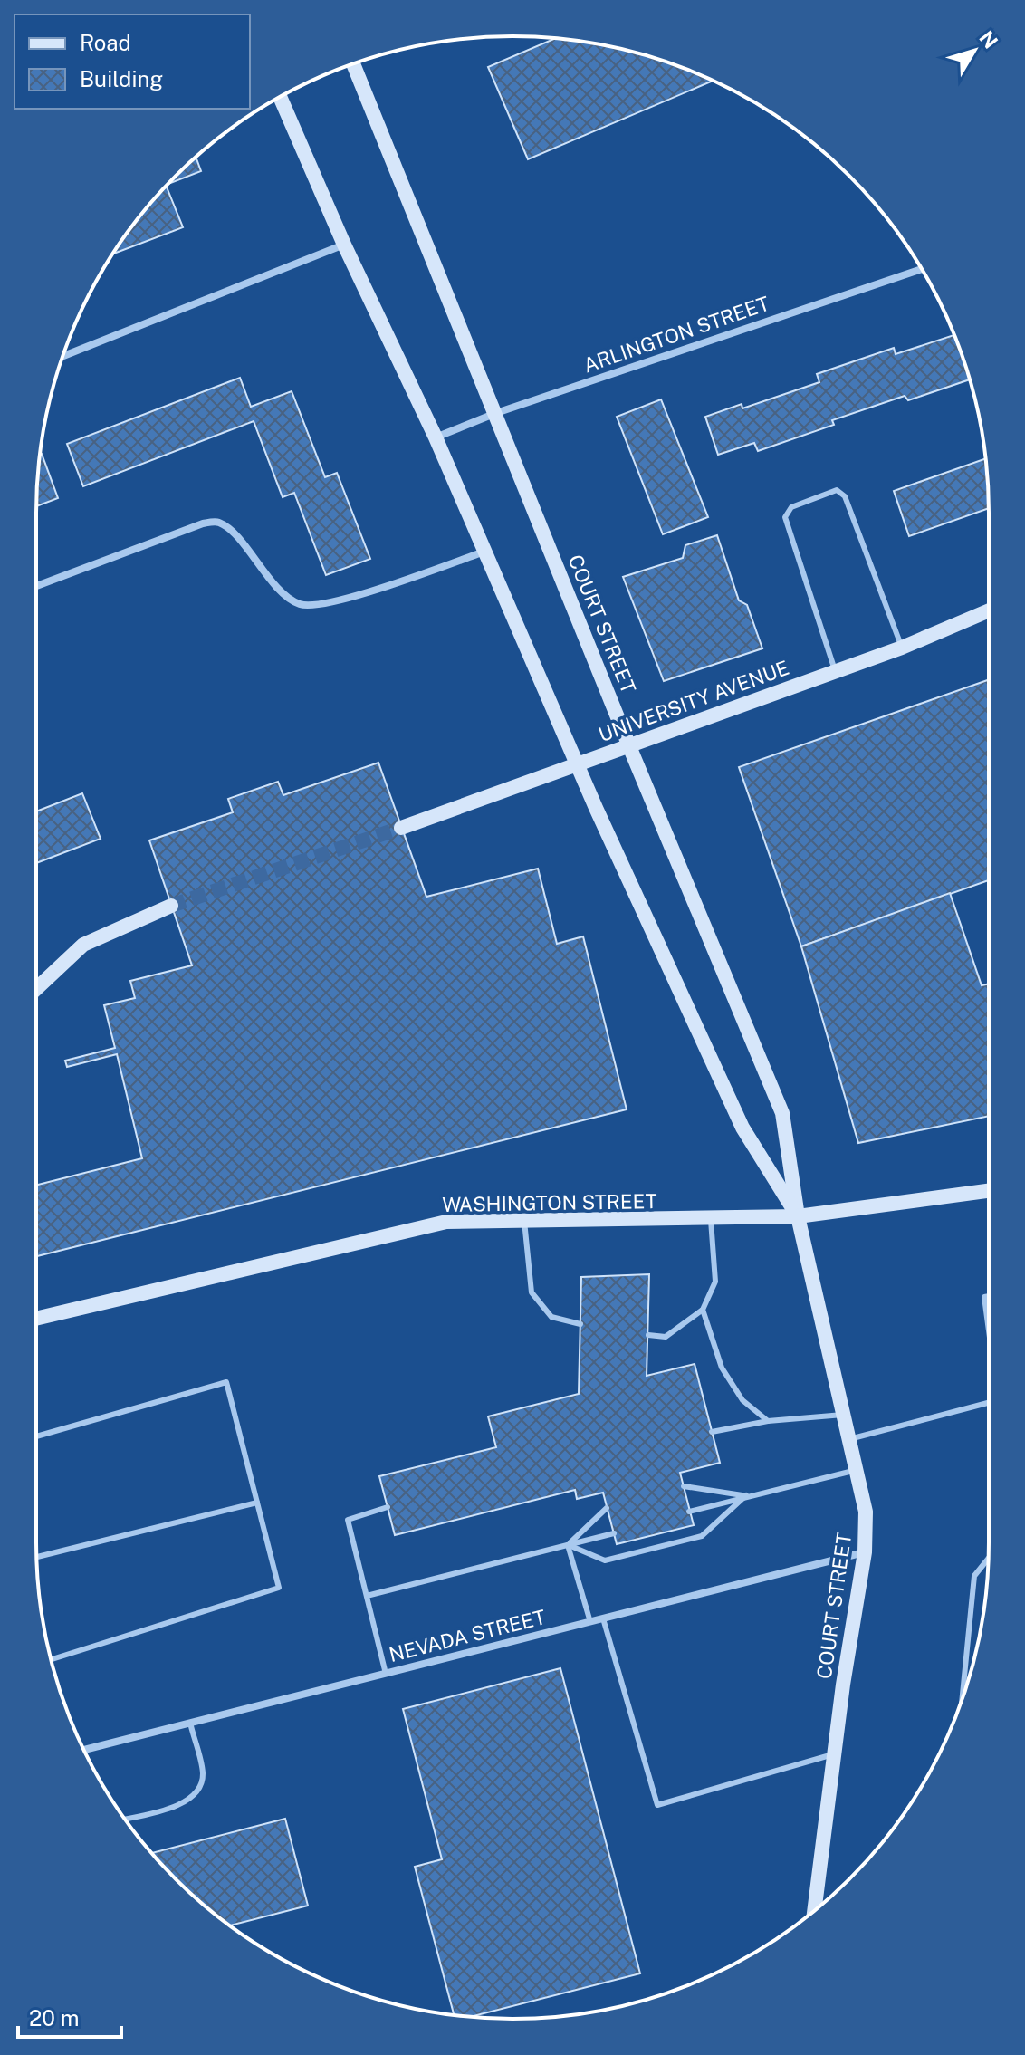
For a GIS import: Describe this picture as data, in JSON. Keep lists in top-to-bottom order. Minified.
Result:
{"streets":{"street":["ARLINGTON STREET","COURT STREET","UNIVERSITY AVENUE","WASHINGTON STREET","NEVADA STREET"]},"crossings":[["ARLINGTON STREET","COURT STREET"],["COURT STREET","UNIVERSITY AVENUE"],["COURT STREET","WASHINGTON STREET"],["COURT STREET","NEVADA STREET"]],"legend":["Road","Building"],"scale_bar":"20 m","north":"top right"}
